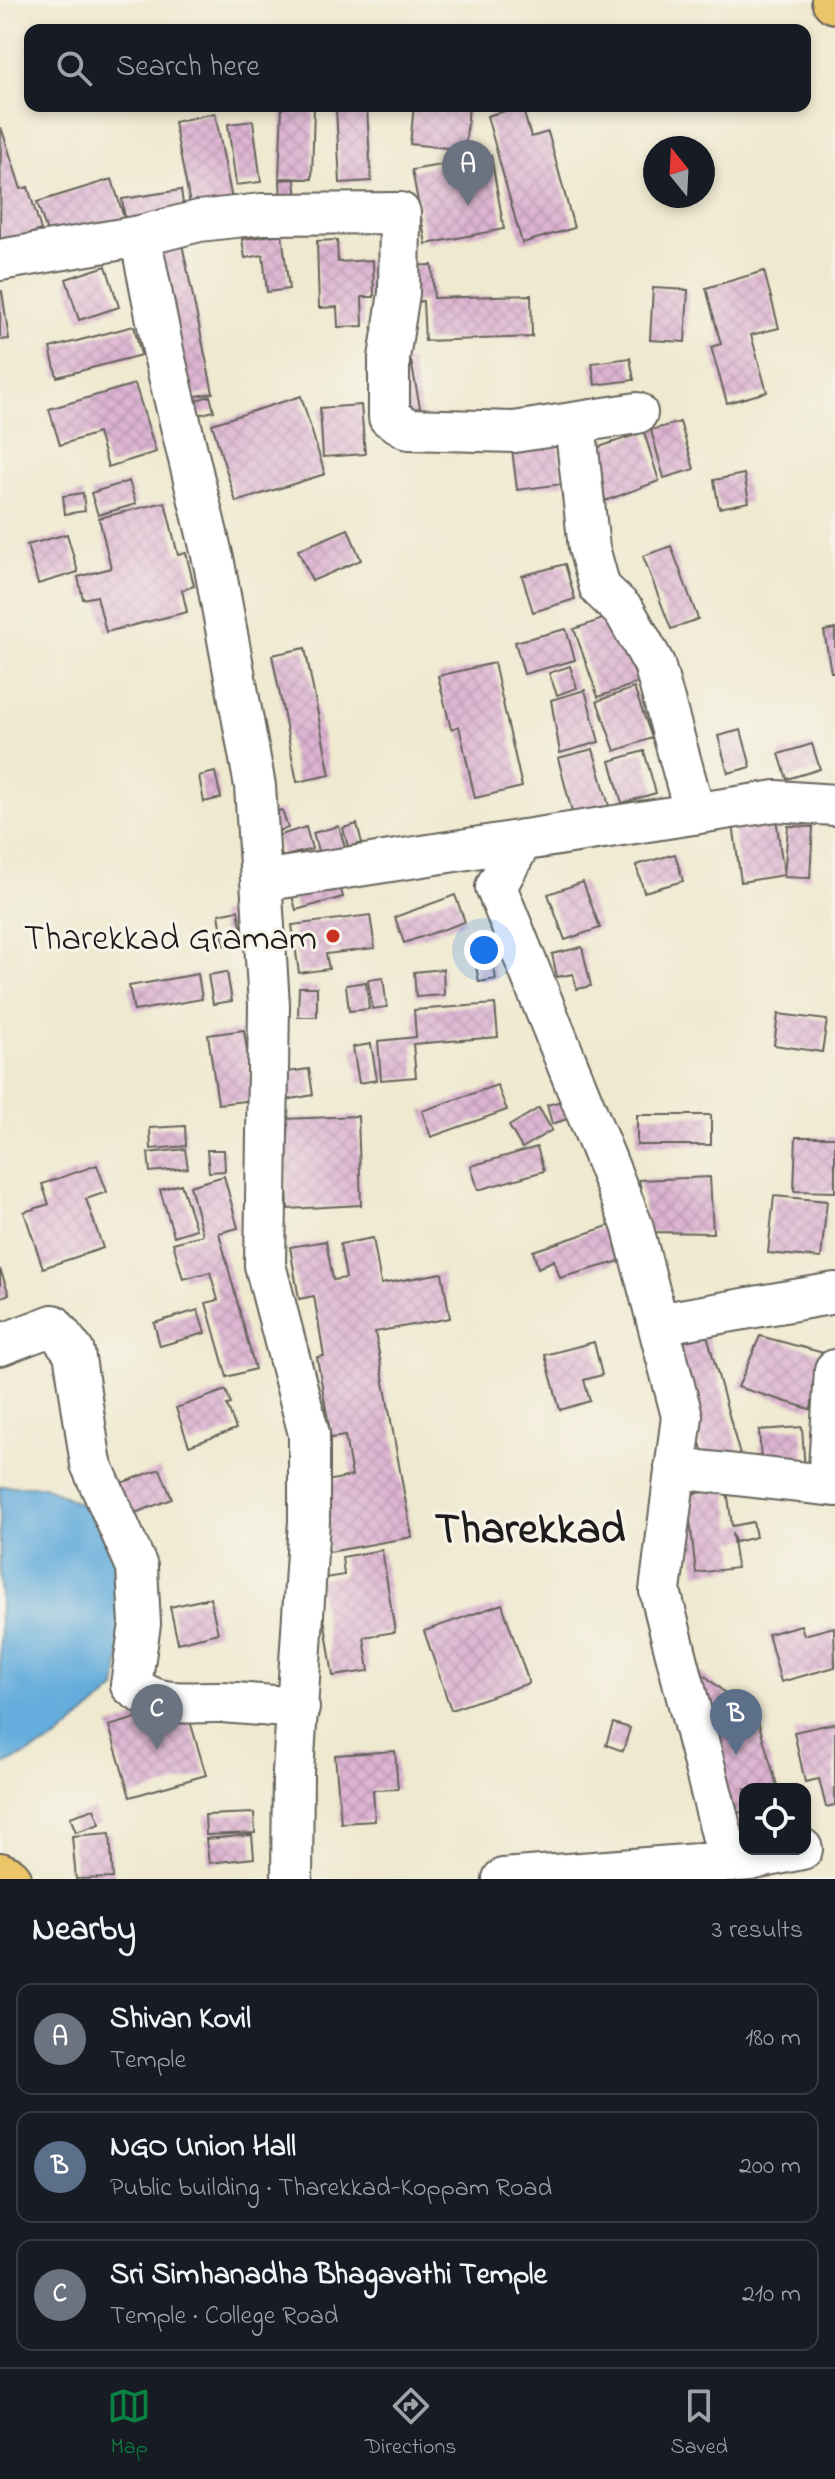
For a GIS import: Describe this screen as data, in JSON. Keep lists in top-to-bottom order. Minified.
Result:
{"districts":["Tharekkad"],"places":["Tharekkad Gramam"],"north":"top","page":{"search":"Search here","pins":["A","C","B"],"heading":["Nearby","3 results"],"list":[{"mark":"A","name":"Shivan Kovil","note":"Temple","value":"180 m"},{"mark":"B","name":"NGO Union Hall","note":"Public building · Tharekkad-Koppam Road","value":"200 m"},{"mark":"C","name":"Sri Simhanadha Bhagavathi Temple","note":"Temple · College Road","value":"210 m"}],"nav":["Map","Directions","Saved"]}}
